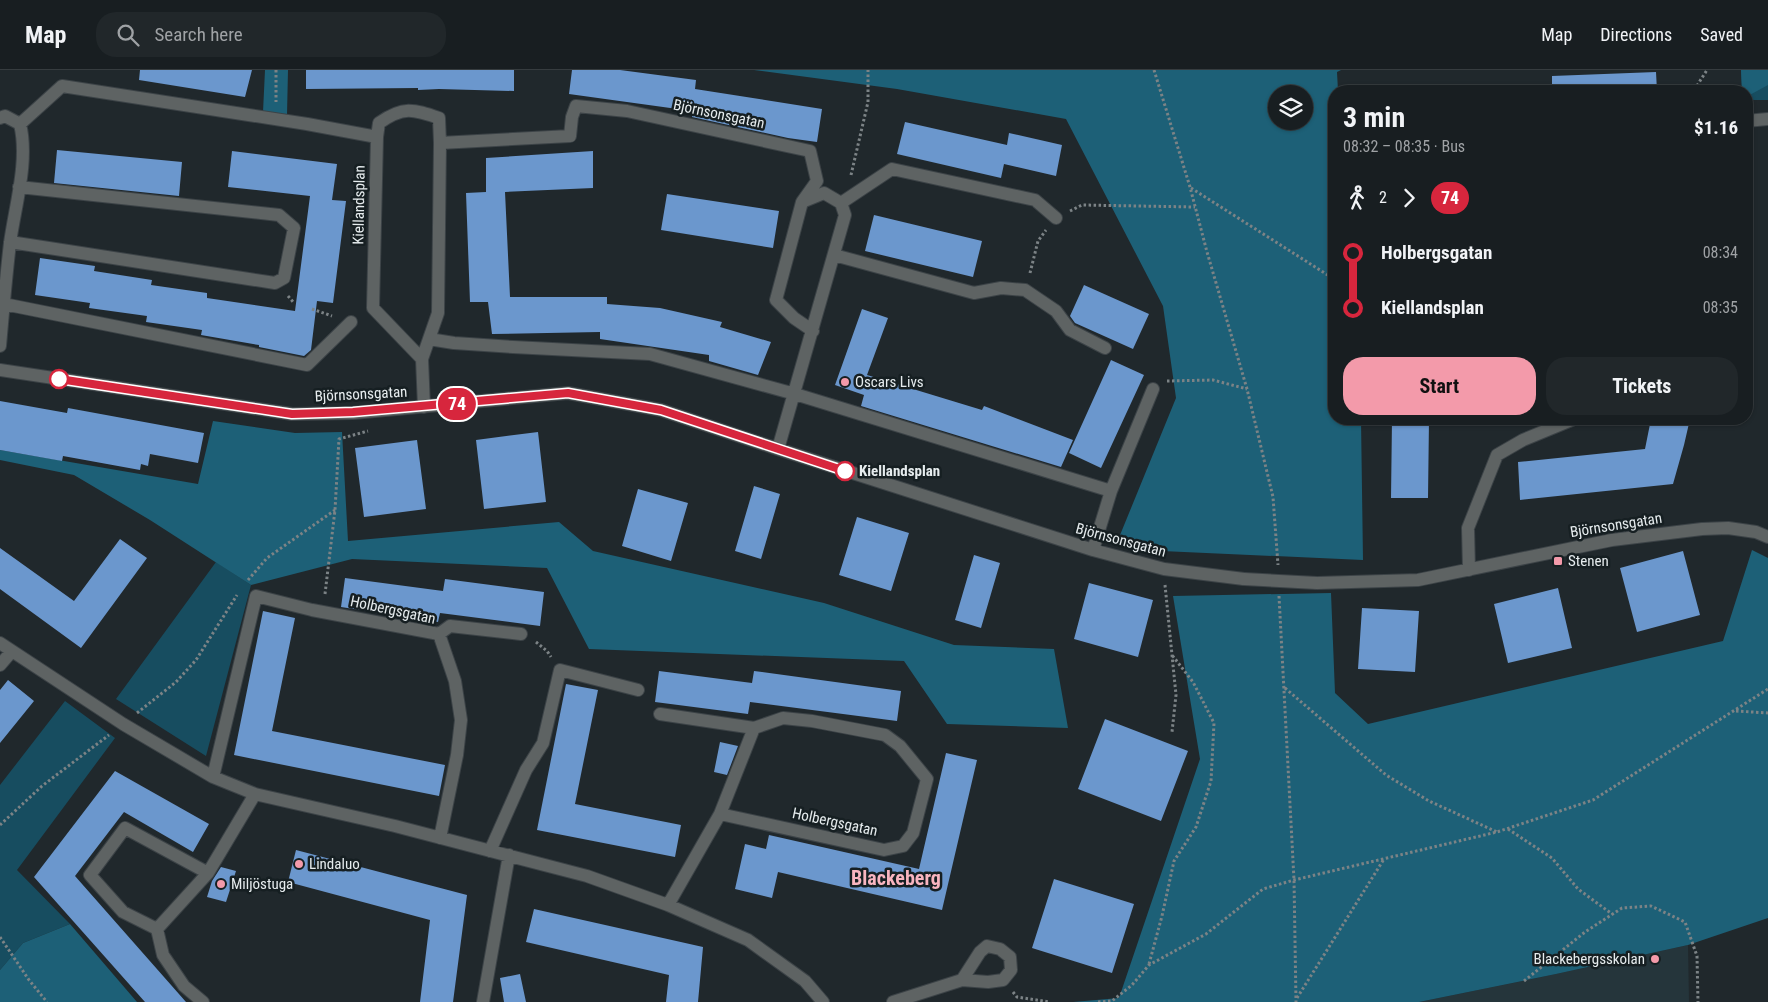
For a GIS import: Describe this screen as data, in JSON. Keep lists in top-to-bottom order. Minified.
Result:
{"streets":{"street":["Björnsonsgatan","Kiellandsplan","Holbergsgatan"]},"crossings":[["Björnsonsgatan","Kiellandsplan"]],"districts":["Blackeberg"],"places":{"other":["Oscars Livs","Kiellandsplan","Lindaluo","Miljöstuga","Blackebergsskolan"],"transit":["Stenen"]},"lines":["bus line 74"],"page":{"header":"Map","search":"Search here","nav":["Map","Directions","Saved"],"on_map":"74","heading":["3 min","08:32 – 08:35 · Bus","$1.16"],"legs":["2","74"],"list":[{"name":"Holbergsgatan","value":"08:34"},{"name":"Kiellandsplan","value":"08:35"}],"buttons":["Start","Tickets"]}}
